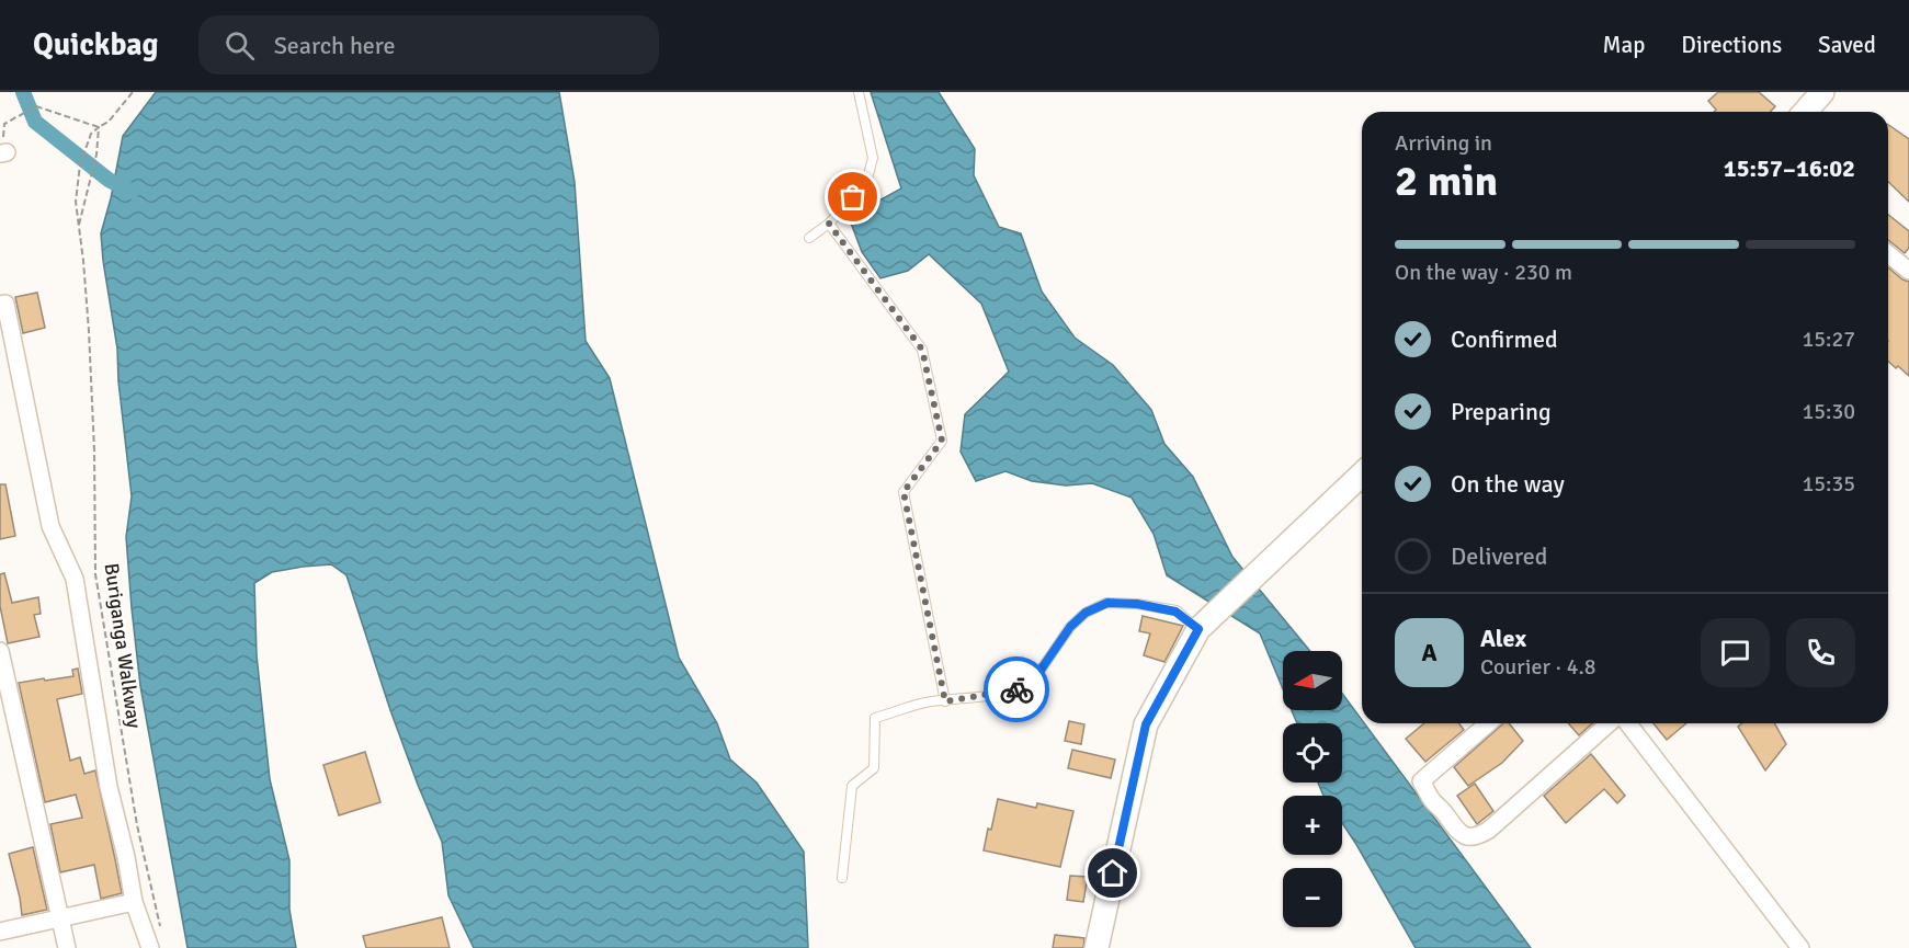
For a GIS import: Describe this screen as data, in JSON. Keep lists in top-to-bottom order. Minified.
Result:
{"streets":{"path":["Buriganga Walkway"]},"north":"left","page":{"header":"Quickbag","search":"Search here","nav":["Map","Directions","Saved"],"heading":["2 min","Arriving in","15:57–16:02"],"panel":["Alex","Courier · 4.8"],"bar":"On the way · 230 m","list":[["Confirmed","15:27"],["Preparing","15:30"],["On the way","15:35"],"Delivered"],"round":"A","map_buttons":["+","−"]}}
